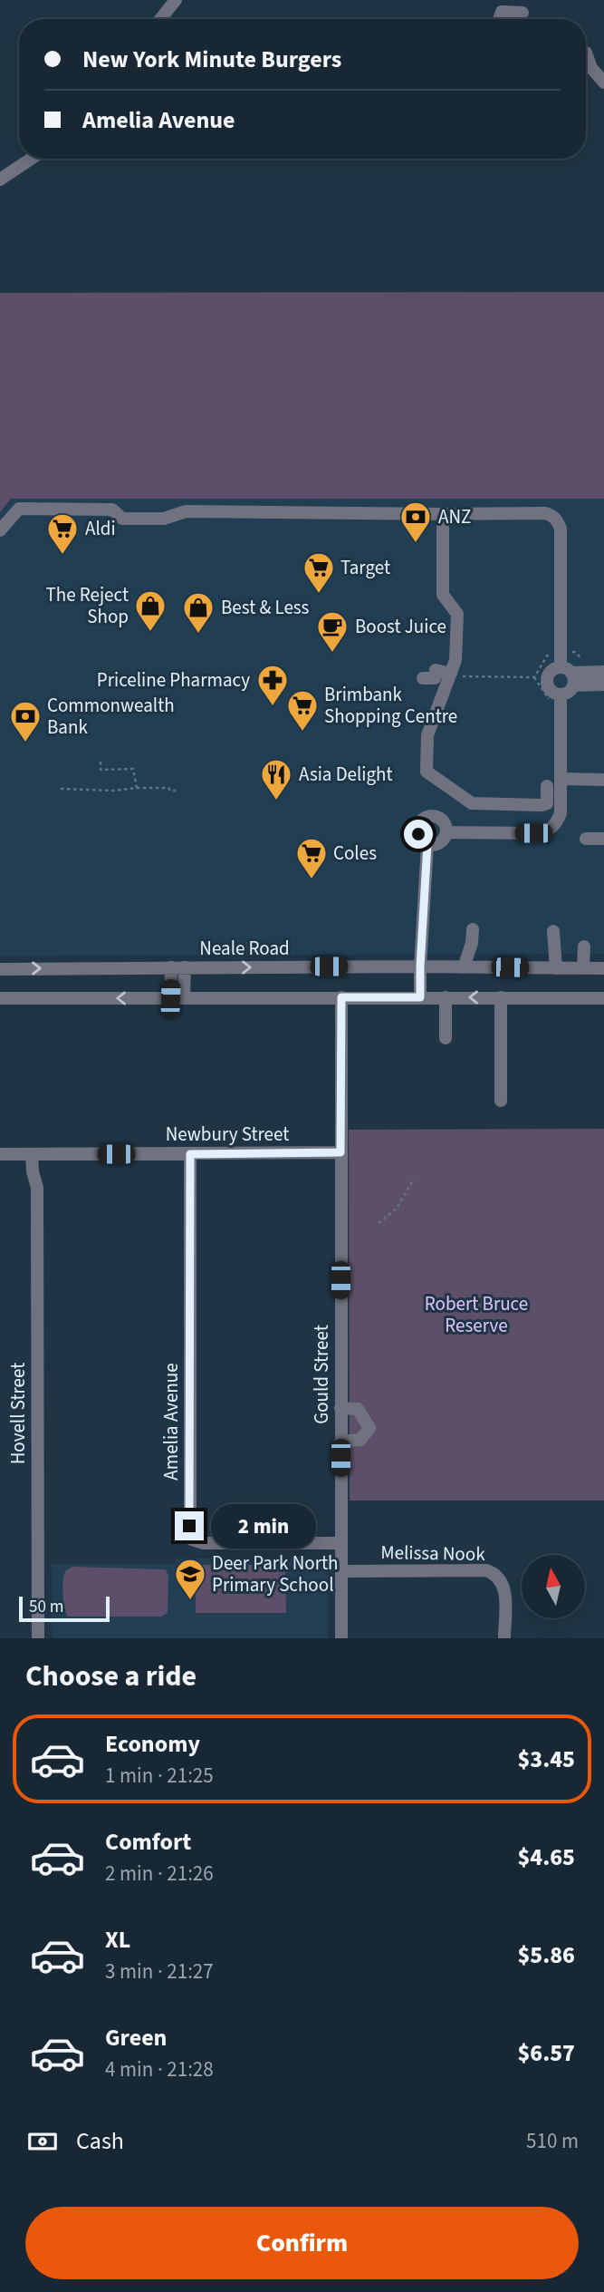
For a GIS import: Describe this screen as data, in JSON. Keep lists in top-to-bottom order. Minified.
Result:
{"streets":{"street":["Neale Road","Newbury Street","Gould Street","Hovell Street","Amelia Avenue","Melissa Nook"]},"crossings":[["Newbury Street","Gould Street"],["Newbury Street","Hovell Street"],["Newbury Street","Amelia Avenue"],["Gould Street","Amelia Avenue"],["Gould Street","Melissa Nook"]],"parks":["Robert Bruce Reserve"],"places":{"bank":["ANZ","Commonwealth Bank"],"supermarket":["Aldi","Target","Brimbank Shopping Centre","Coles"],"shop":["The Reject Shop","Best & Less"],"cafe":["Boost Juice"],"pharmacy":["Priceline Pharmacy"],"restaurant":["Asia Delight"],"school or university":["Deer Park North Primary School"]},"scale_bar":"50 m","north":"top","page":{"banner":["New York Minute Burgers","Amelia Avenue"],"bubble":"2 min","scale":"50 m","heading":"Choose a ride","list":[{"name":"Economy","note":"1 min · 21:25","value":"$3.45"},{"name":"Comfort","note":"2 min · 21:26","value":"$4.65"},{"name":"XL","note":"3 min · 21:27","value":"$5.86"},{"name":"Green","note":"4 min · 21:28","value":"$6.57"}],"pay":["Cash","510 m"],"buttons":"Confirm"}}
